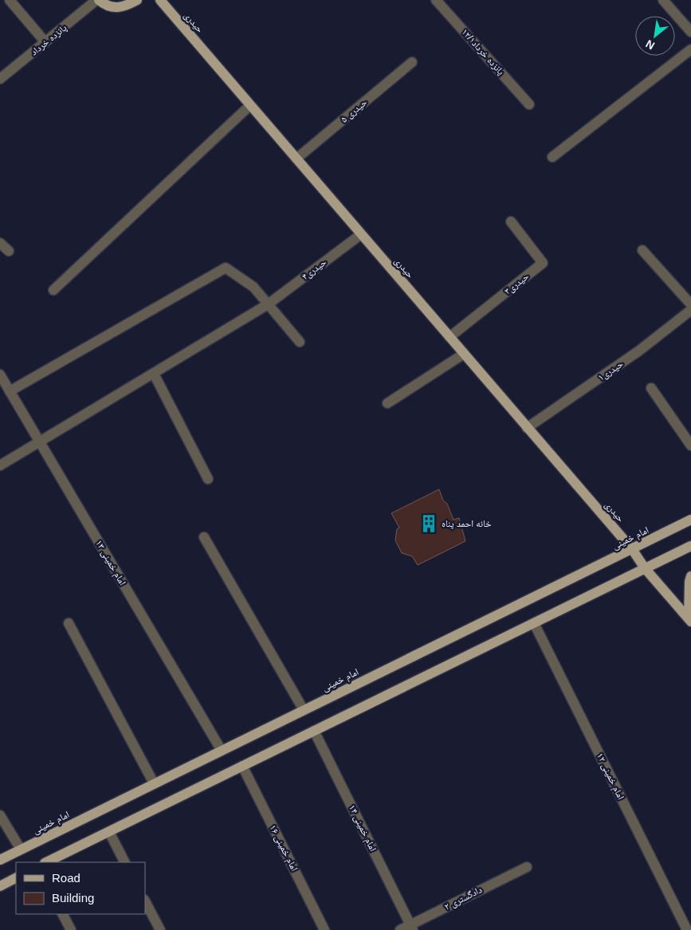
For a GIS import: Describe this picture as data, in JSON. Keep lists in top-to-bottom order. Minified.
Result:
{"streets":{"main road":["حیدری","امام خمینی"],"street":["پانزده خرداد","پانزده خرداد۱۲/۱","حیدری ۵","حیدری۴","حیدری۳","حیدری۱","امام خمینی ۱۳","امام خمینی ۱۲","امام خمینی ۱۴","امام خمینی ۱۶","دادگستری ۲"]},"crossings":[["حیدری","حیدری ۵"],["حیدری","حیدری۴"],["حیدری","حیدری۳"],["حیدری","حیدری۱"],["حیدری","امام خمینی"],["حیدری۴","امام خمینی ۱۳"],["امام خمینی","امام خمینی ۱۳"],["امام خمینی ۱۴","دادگستری ۲"]],"places":{"building":["خانه احمد پناه"]},"legend":["Road","Building"],"north":"bottom left"}
